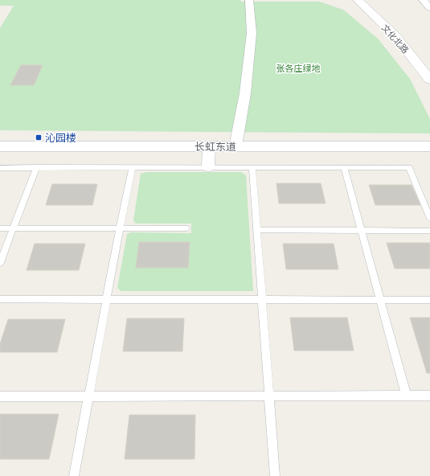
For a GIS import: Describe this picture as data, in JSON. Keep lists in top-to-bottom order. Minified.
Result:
{"streets":{"street":["文化北路","长虹东道"]},"parks":["张各庄绿地"],"places":{"transit":["沁园楼"]}}
